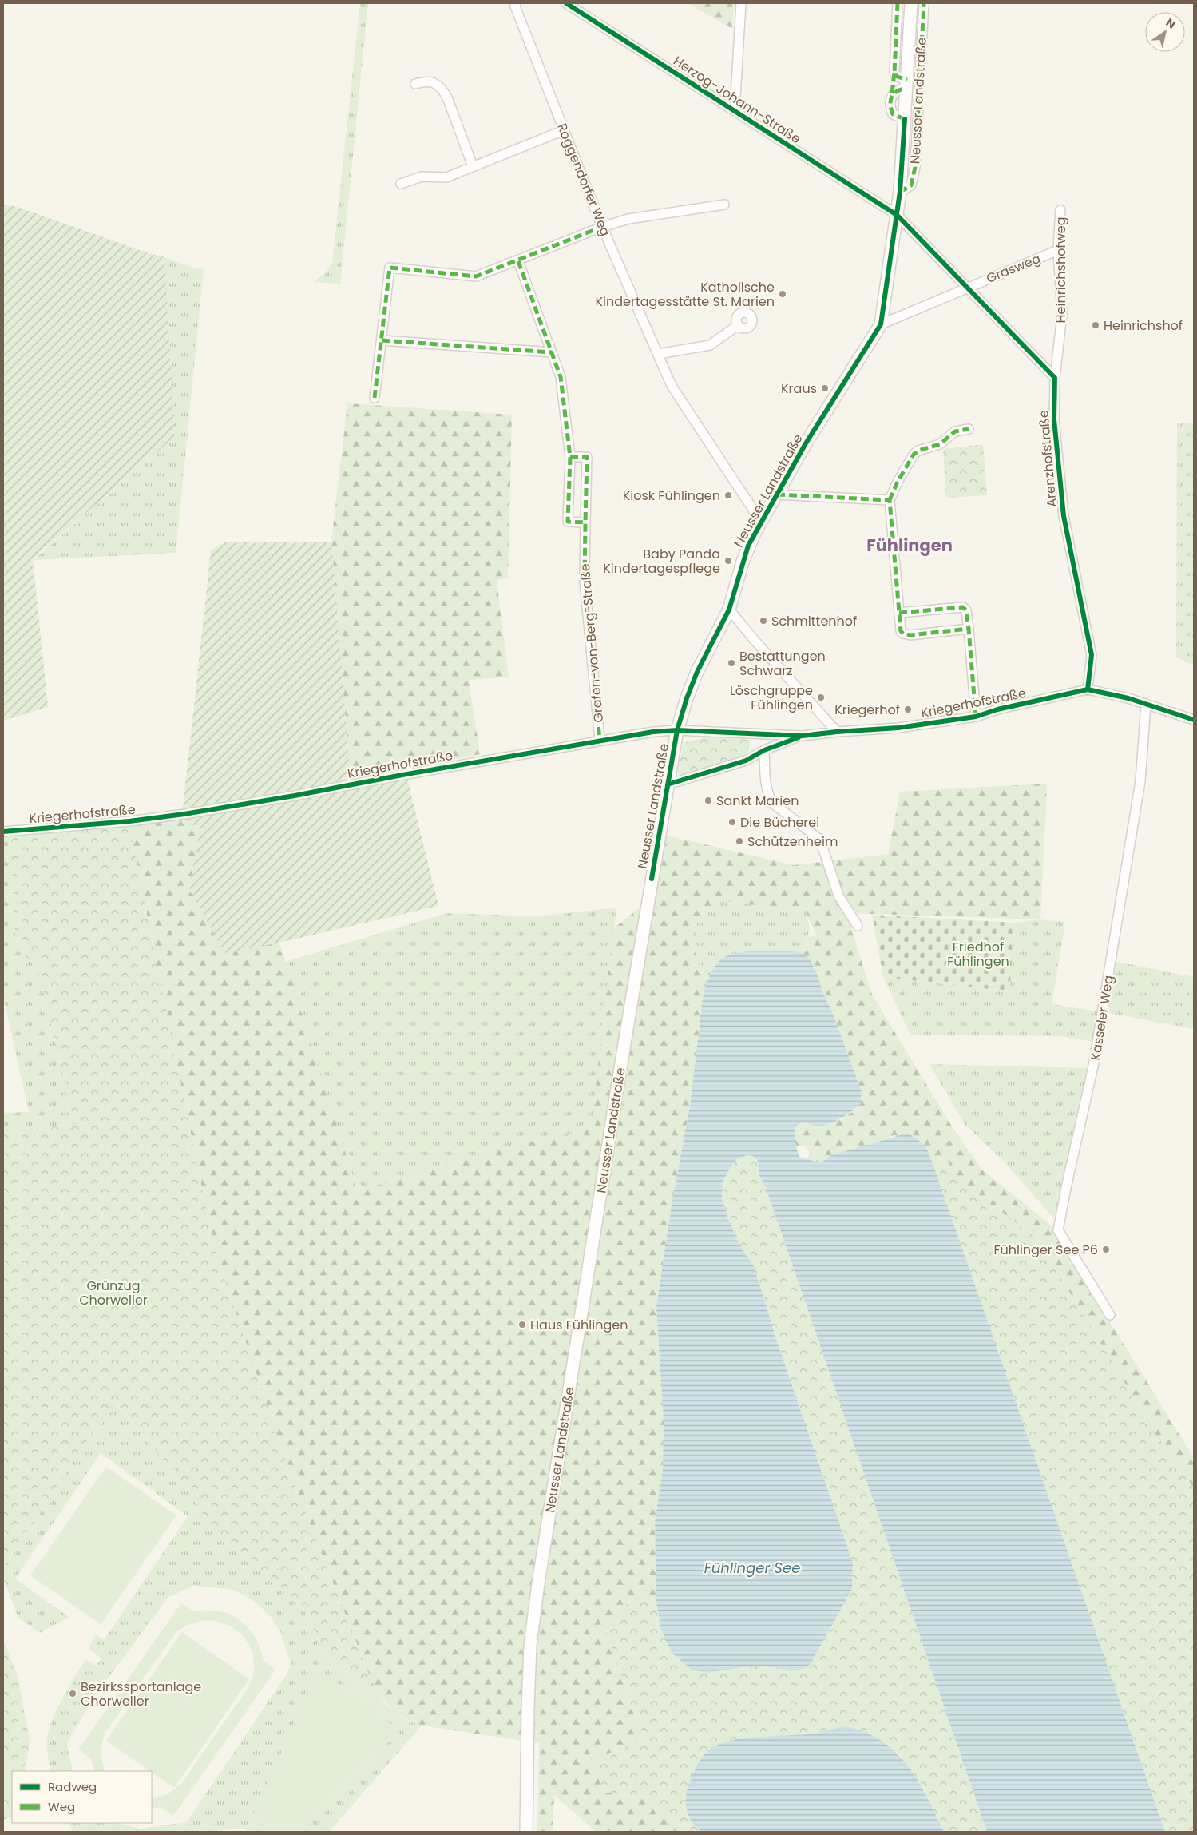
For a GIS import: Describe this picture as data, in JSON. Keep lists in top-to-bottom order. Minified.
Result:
{"streets":{"main road":["Neusser Landstraße"],"street":["Herzog-Johann-Straße","Roggendorfer Weg","Grasweg","Heinrichshofweg","Arenzhofstraße","Grafen-von-Berg-Straße","Kriegerhofstraße","Kasseler Weg"]},"crossings":[["Herzog-Johann-Straße","Neusser Landstraße"],["Neusser Landstraße","Roggendorfer Weg"],["Neusser Landstraße","Grasweg"],["Neusser Landstraße","Kriegerhofstraße"],["Grasweg","Heinrichshofweg"],["Heinrichshofweg","Arenzhofstraße"],["Arenzhofstraße","Kriegerhofstraße"],["Grafen-von-Berg-Straße","Kriegerhofstraße"],["Kriegerhofstraße","Kasseler Weg"]],"districts":["Fühlingen"],"water":["Fühlinger See"],"parks":["Friedhof Fühlingen","Grünzug Chorweiler"],"places":["Katholische Kindertagesstätte St. Marien","Heinrichshof","Kraus","Kiosk Fühlingen","Baby Panda Kindertagespflege","Schmittenhof","Bestattungen Schwarz","Löschgruppe Fühlingen","Kriegerhof","Sankt Marien","Die Bücherei","Schützenheim","Fühlinger See P6","Haus Fühlingen","Bezirkssportanlage Chorweiler"],"legend":["Radweg","Weg"],"north":"top right"}
